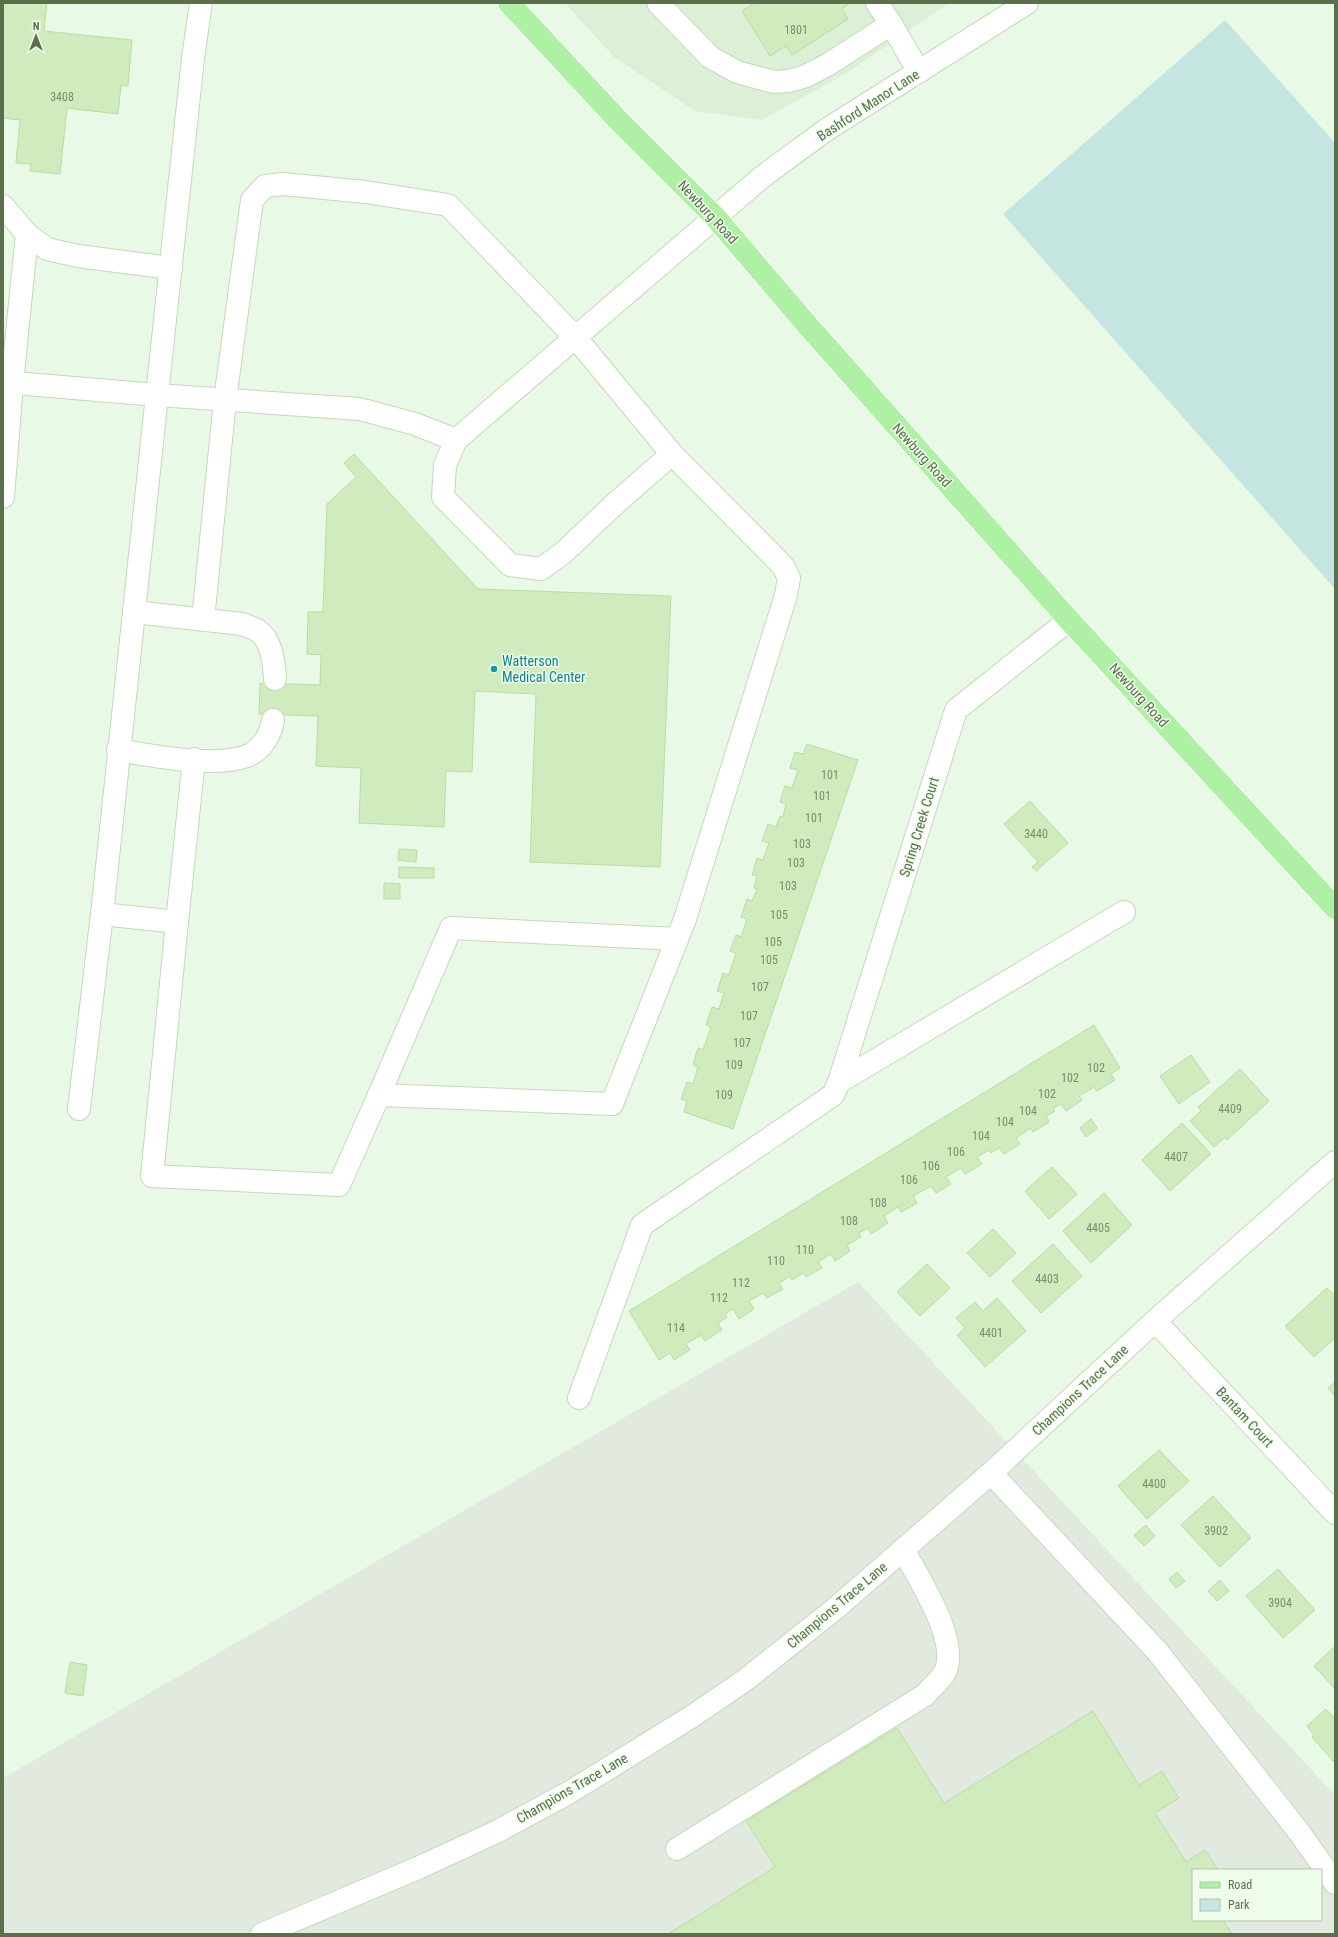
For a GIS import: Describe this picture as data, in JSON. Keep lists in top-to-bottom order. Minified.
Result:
{"streets":{"main road":["Newburg Road"],"street":["Bashford Manor Lane","Spring Creek Court","Champions Trace Lane","Bantam Court"]},"crossings":[["Bashford Manor Lane","Newburg Road"],["Newburg Road","Spring Creek Court"],["Champions Trace Lane","Bantam Court"]],"places":["Watterson Medical Center"],"house_numbers":["1801","3408","101","101","101","3440","103","103","103","105","105","105","107","107","107","109","102","102","102","109","4409","104","104","104","106","4407","106","106","108","108","4405","110","110","4403","112","112","114","4401","4400","3902","3904"],"legend":["Road","Park"],"north":"top"}
